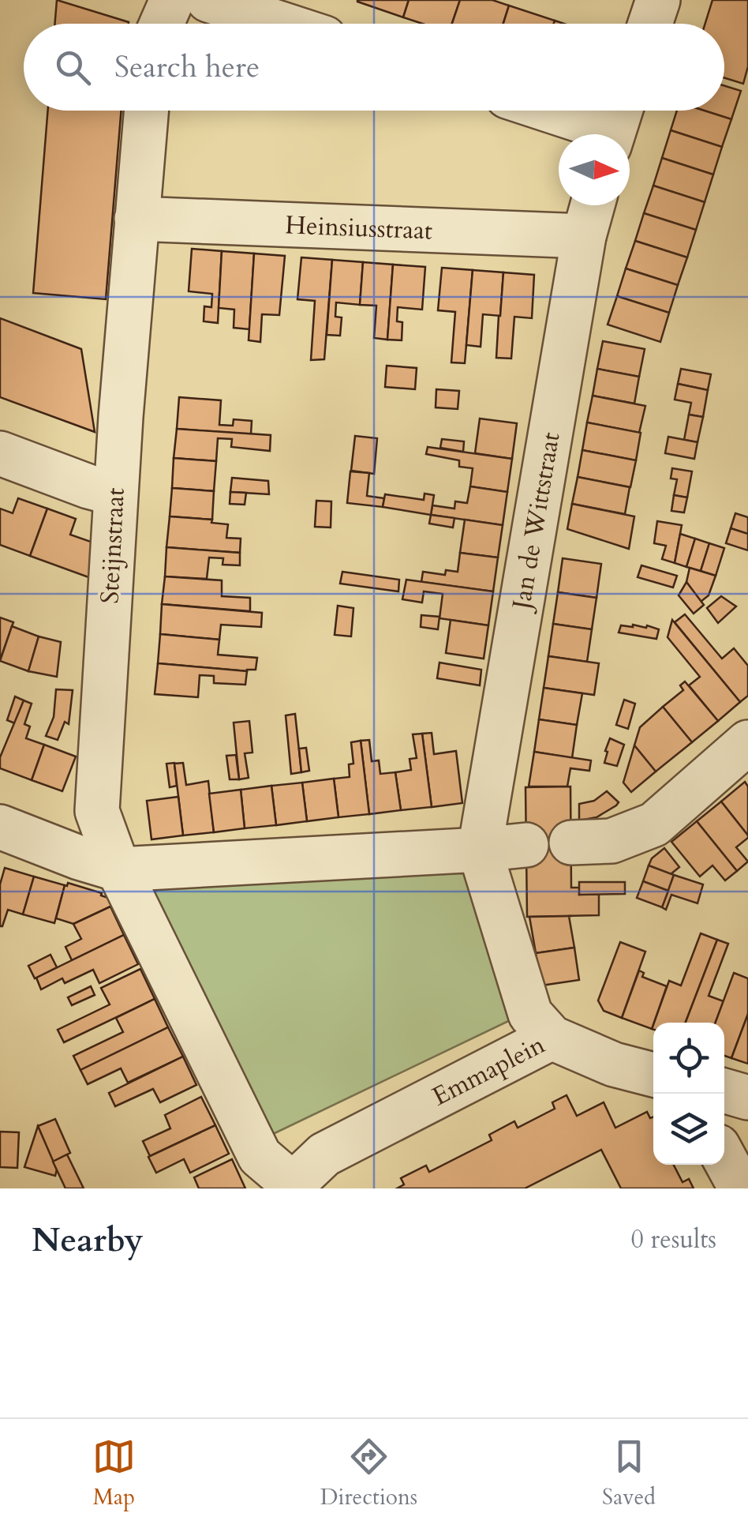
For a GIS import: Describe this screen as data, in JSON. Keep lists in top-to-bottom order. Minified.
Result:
{"streets":{"street":["Heinsiusstraat","Jan de Wittstraat","Steijnstraat","Emmaplein"]},"crossings":[["Heinsiusstraat","Jan de Wittstraat"],["Heinsiusstraat","Steijnstraat"],["Jan de Wittstraat","Emmaplein"],["Steijnstraat","Emmaplein"]],"north":"right","page":{"search":"Search here","heading":["Nearby","0 results"],"nav":["Map","Directions","Saved"]}}
